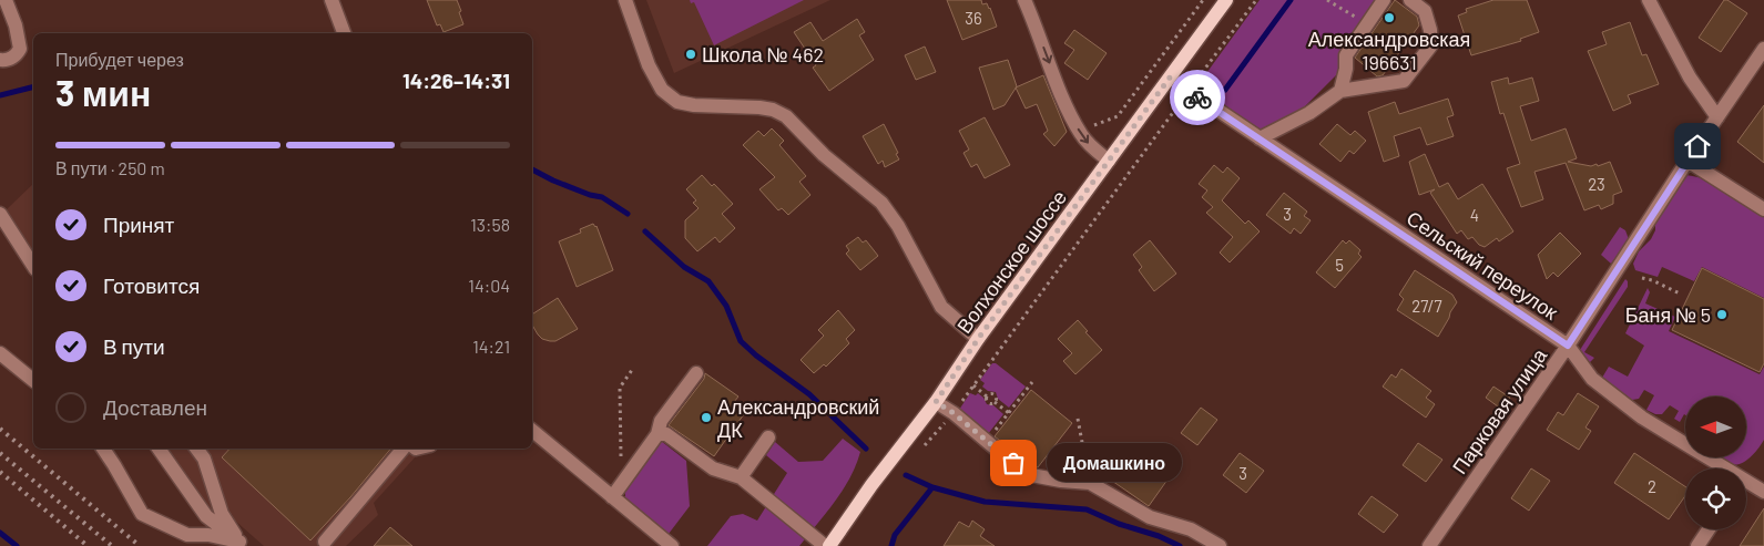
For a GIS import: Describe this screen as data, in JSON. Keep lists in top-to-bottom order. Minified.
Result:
{"streets":{"main road":["Волхонское шоссе"],"street":["Сельский переулок","Парковая улица"]},"crossings":[["Волхонское шоссе","Сельский переулок"],["Сельский переулок","Парковая улица"]],"places":["Александровская 196631","Школа № 462","Баня № 5","Александровский ДК","Домашкино"],"house_numbers":["36","23","3","4","5","27/7","3","2"],"north":"left","page":{"heading":["3 мин","Прибудет через","14:26–14:31"],"bar":"В пути · 250 m","list":[["Принят","13:58"],["Готовится","14:04"],["В пути","14:21"],"Доставлен"],"bubble":"Домашкино"}}
